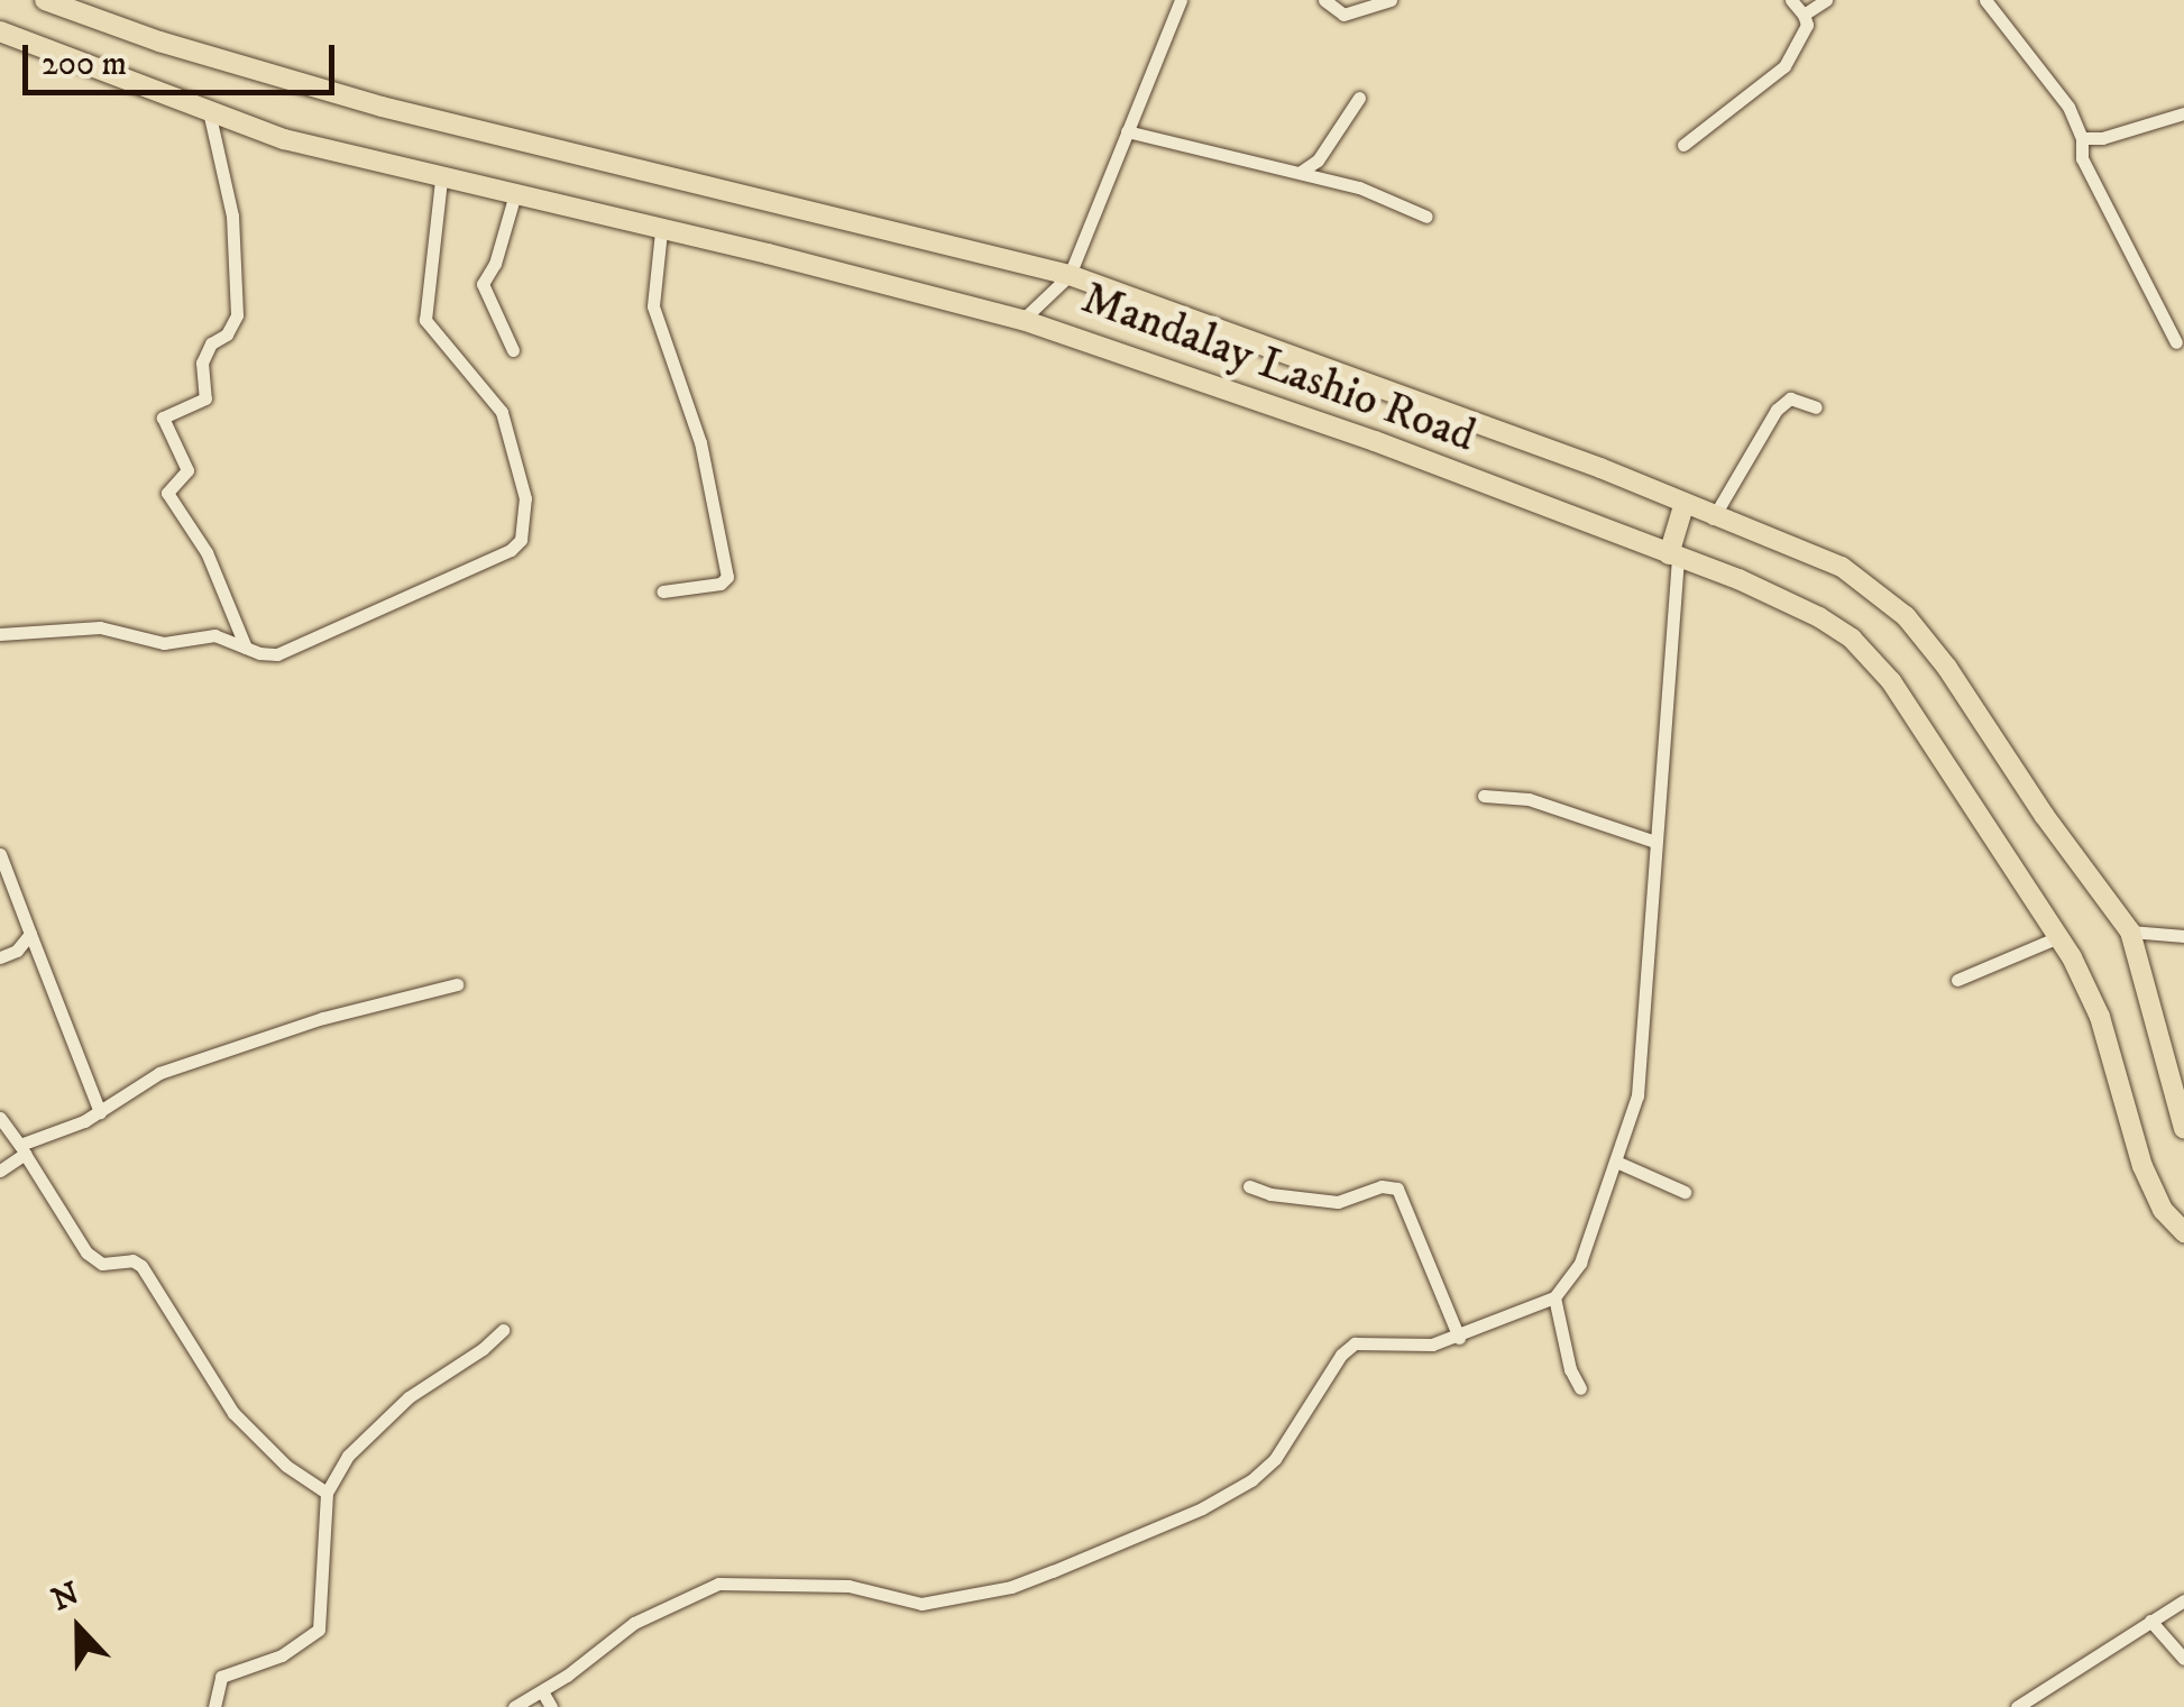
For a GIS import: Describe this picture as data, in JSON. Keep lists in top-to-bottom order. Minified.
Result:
{"streets":{"highway":["Mandalay Lashio Road"]},"scale_bar":"200 m","north":"top"}
